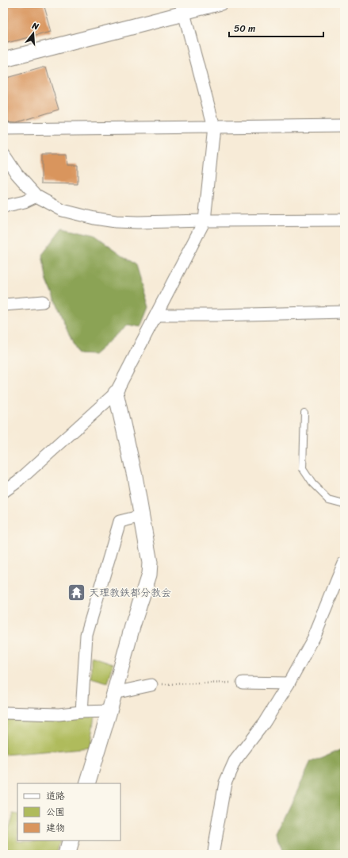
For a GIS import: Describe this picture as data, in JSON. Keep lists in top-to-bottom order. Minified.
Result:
{"places":{"temple":["天理教鉄都分教会"]},"legend":["道路","公園","建物"],"scale_bar":"50 m","north":"top"}
